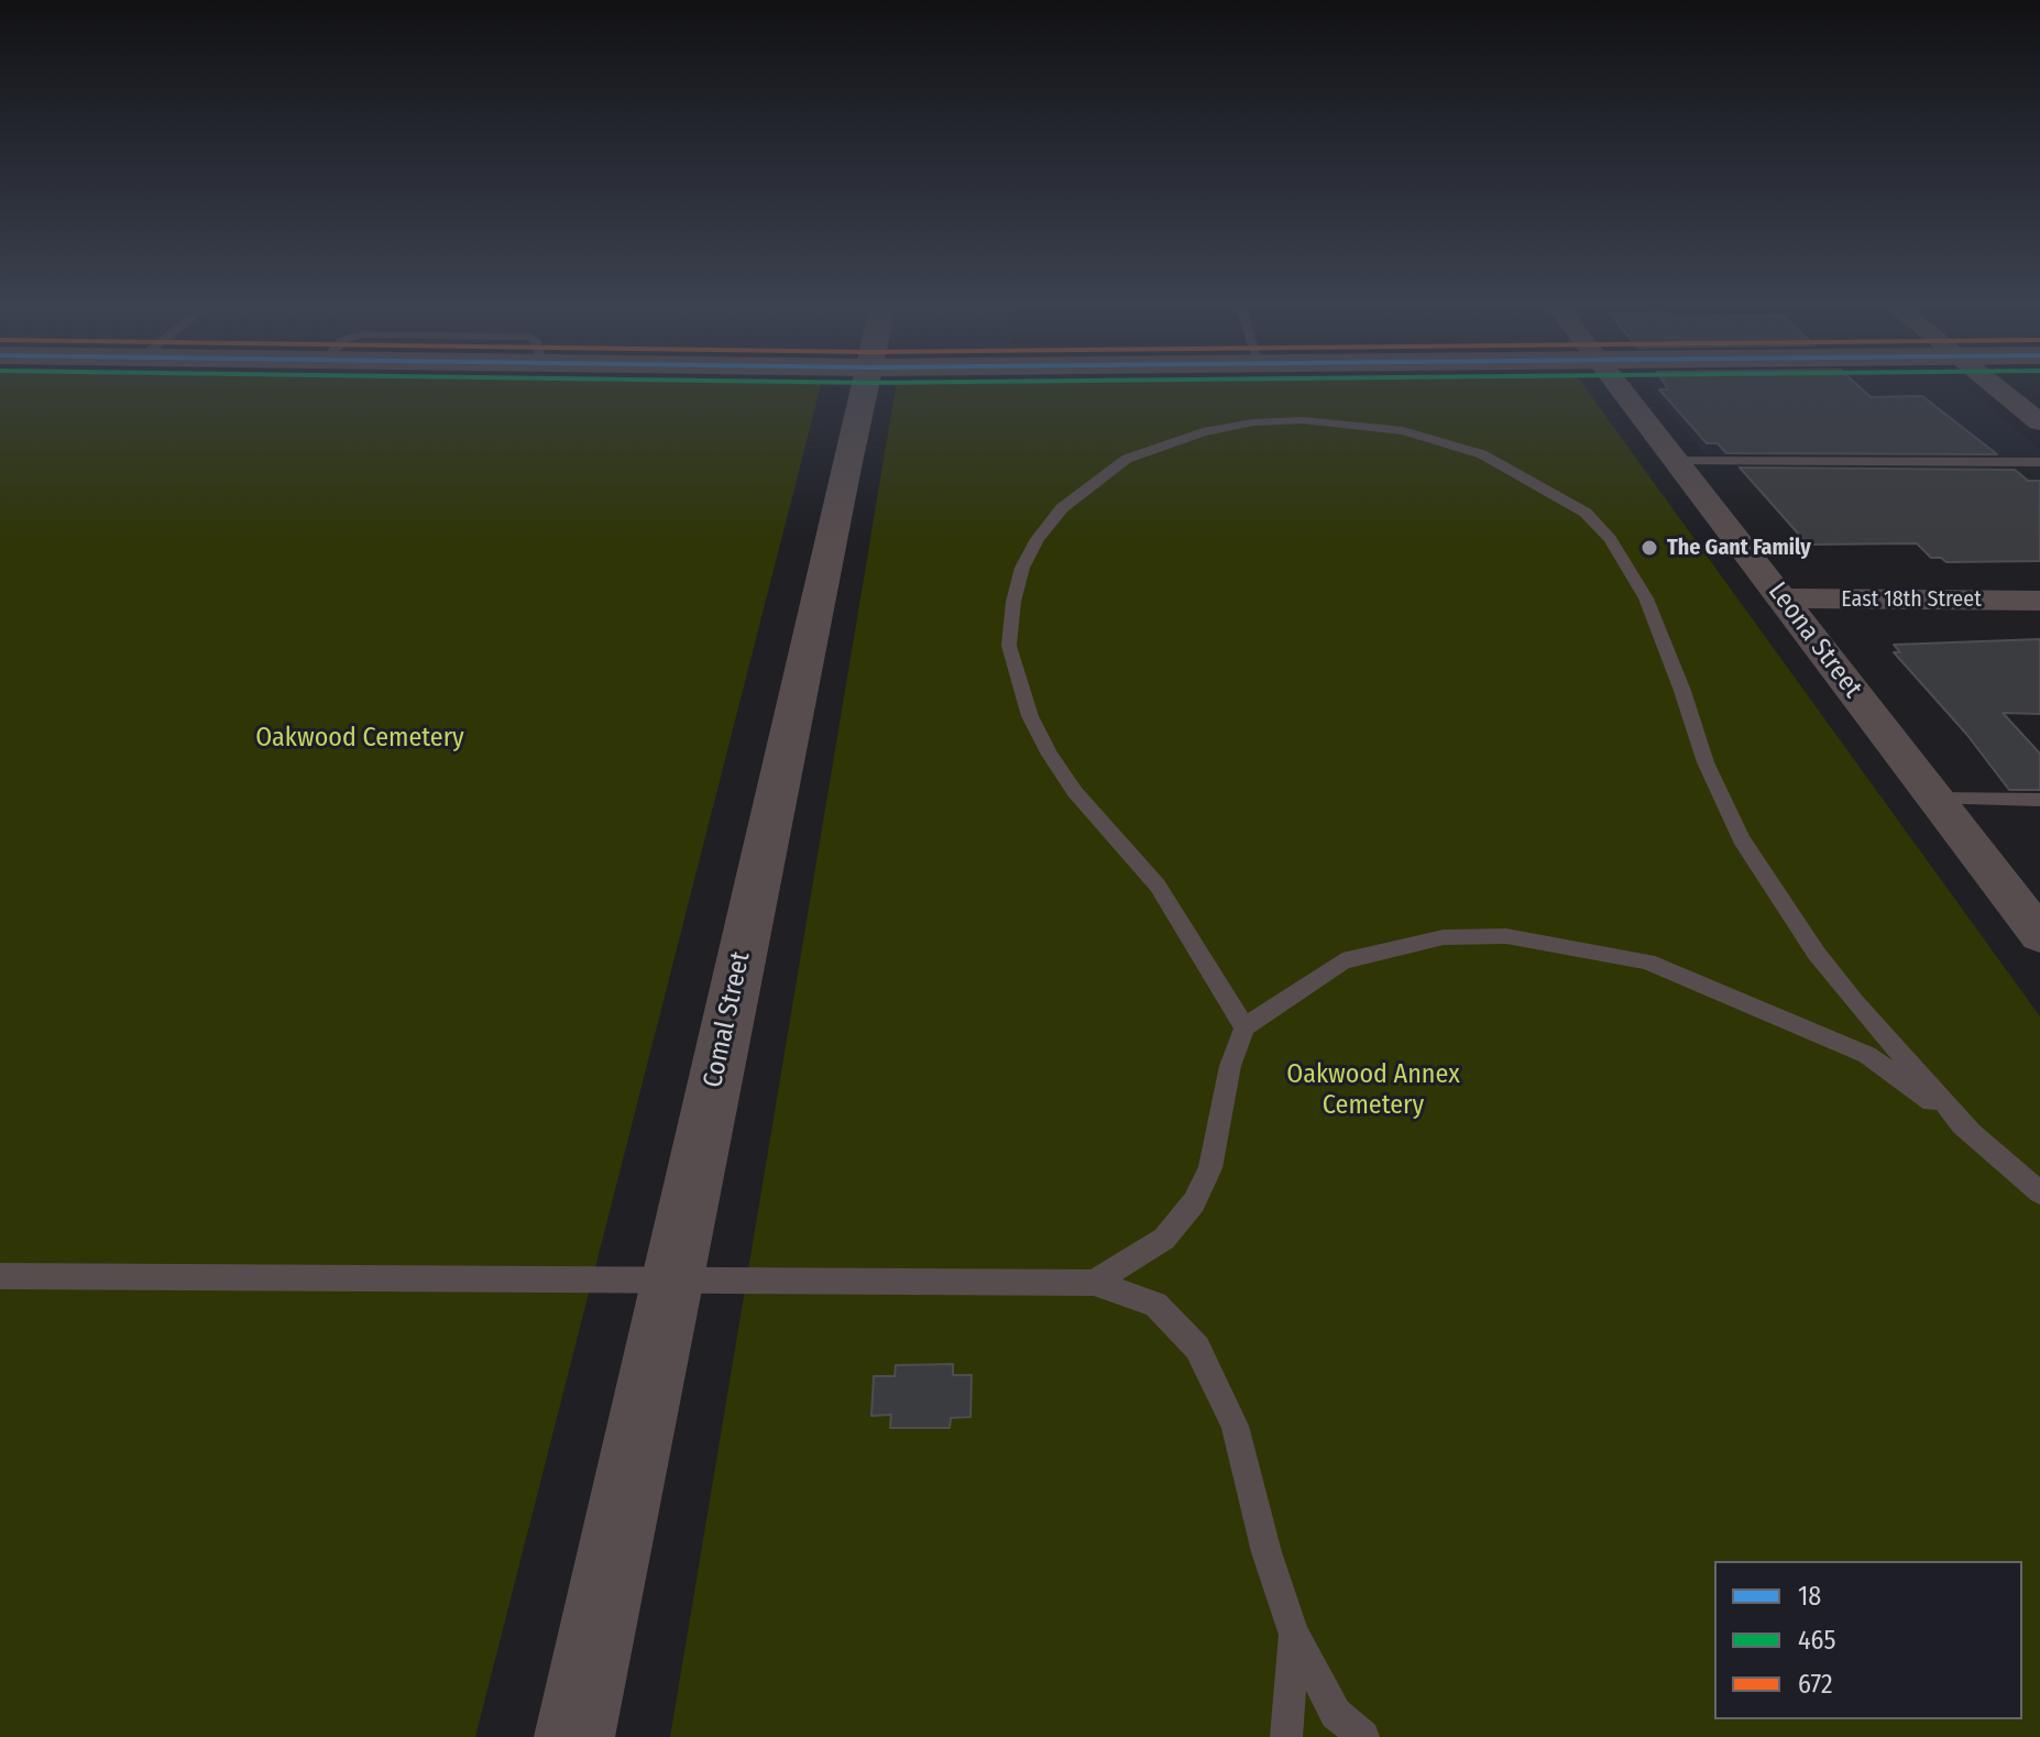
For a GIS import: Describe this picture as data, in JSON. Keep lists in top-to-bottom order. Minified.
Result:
{"streets":{"street":["East 18th Street","Leona Street","Comal Street"]},"crossings":[["East 18th Street","Leona Street"]],"parks":["Oakwood Cemetery","Oakwood Annex Cemetery"],"places":["The Gant Family"],"legend":["18","465","672"]}
